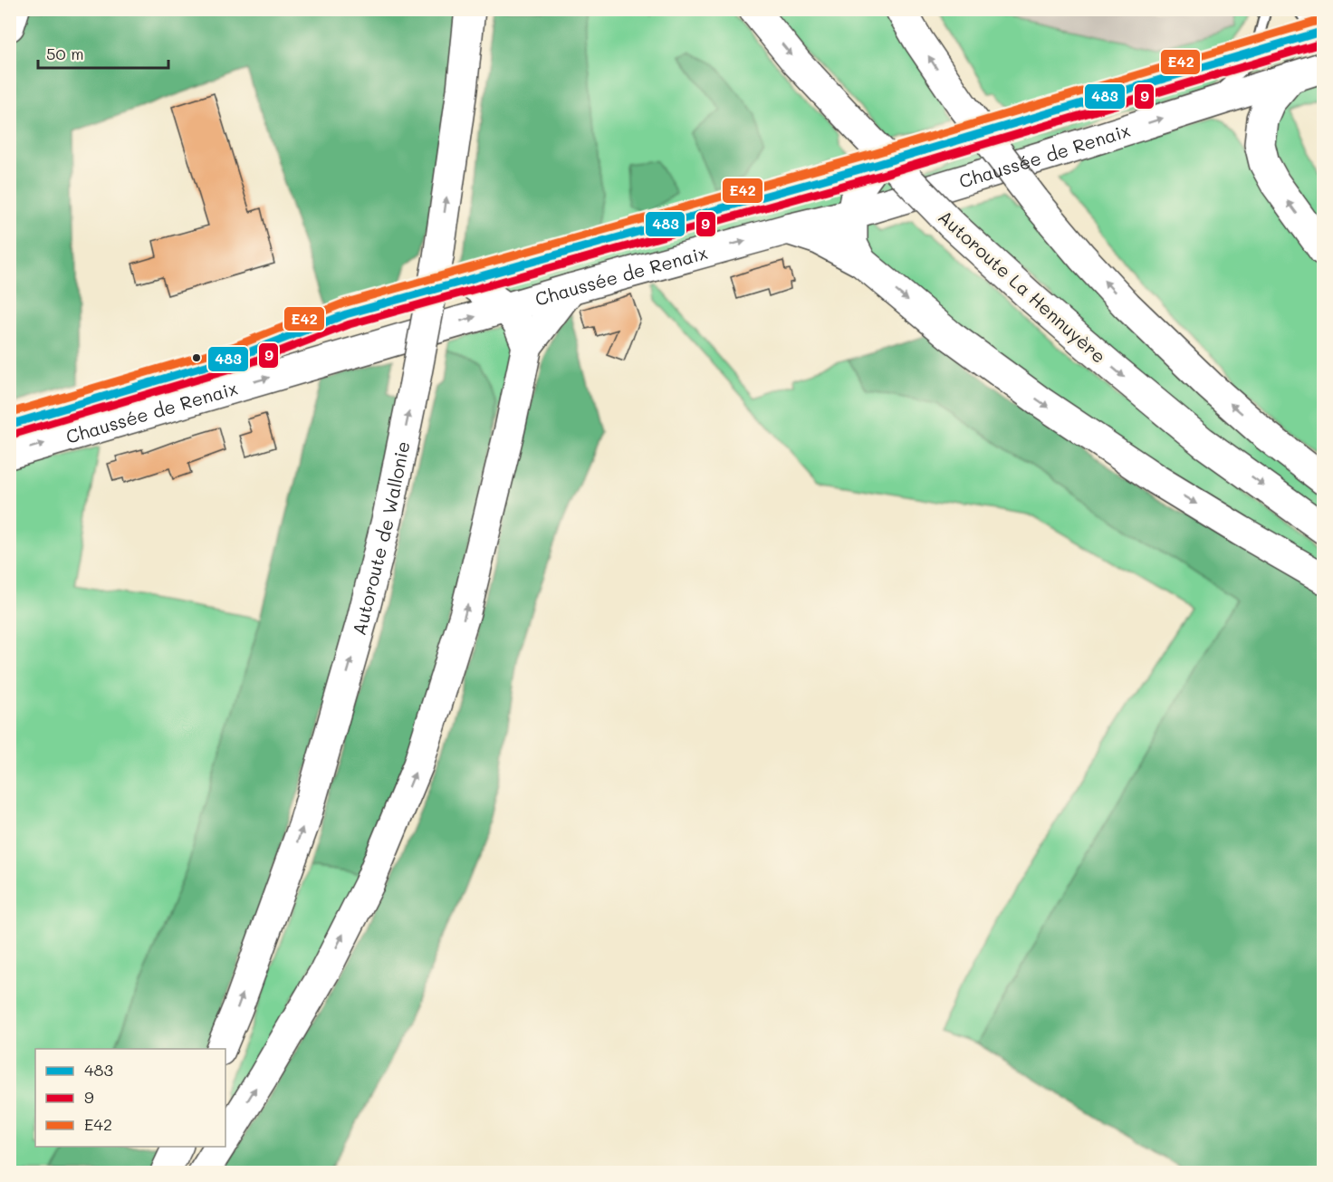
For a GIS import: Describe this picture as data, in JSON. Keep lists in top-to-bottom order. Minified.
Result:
{"streets":{"main road":["Chaussée de Renaix","Autoroute La Hennuyère","Autoroute de Wallonie"]},"lines":["transit line E42","transit line 483","transit line 9"],"legend":["483","9","E42"],"scale_bar":"50 m"}
